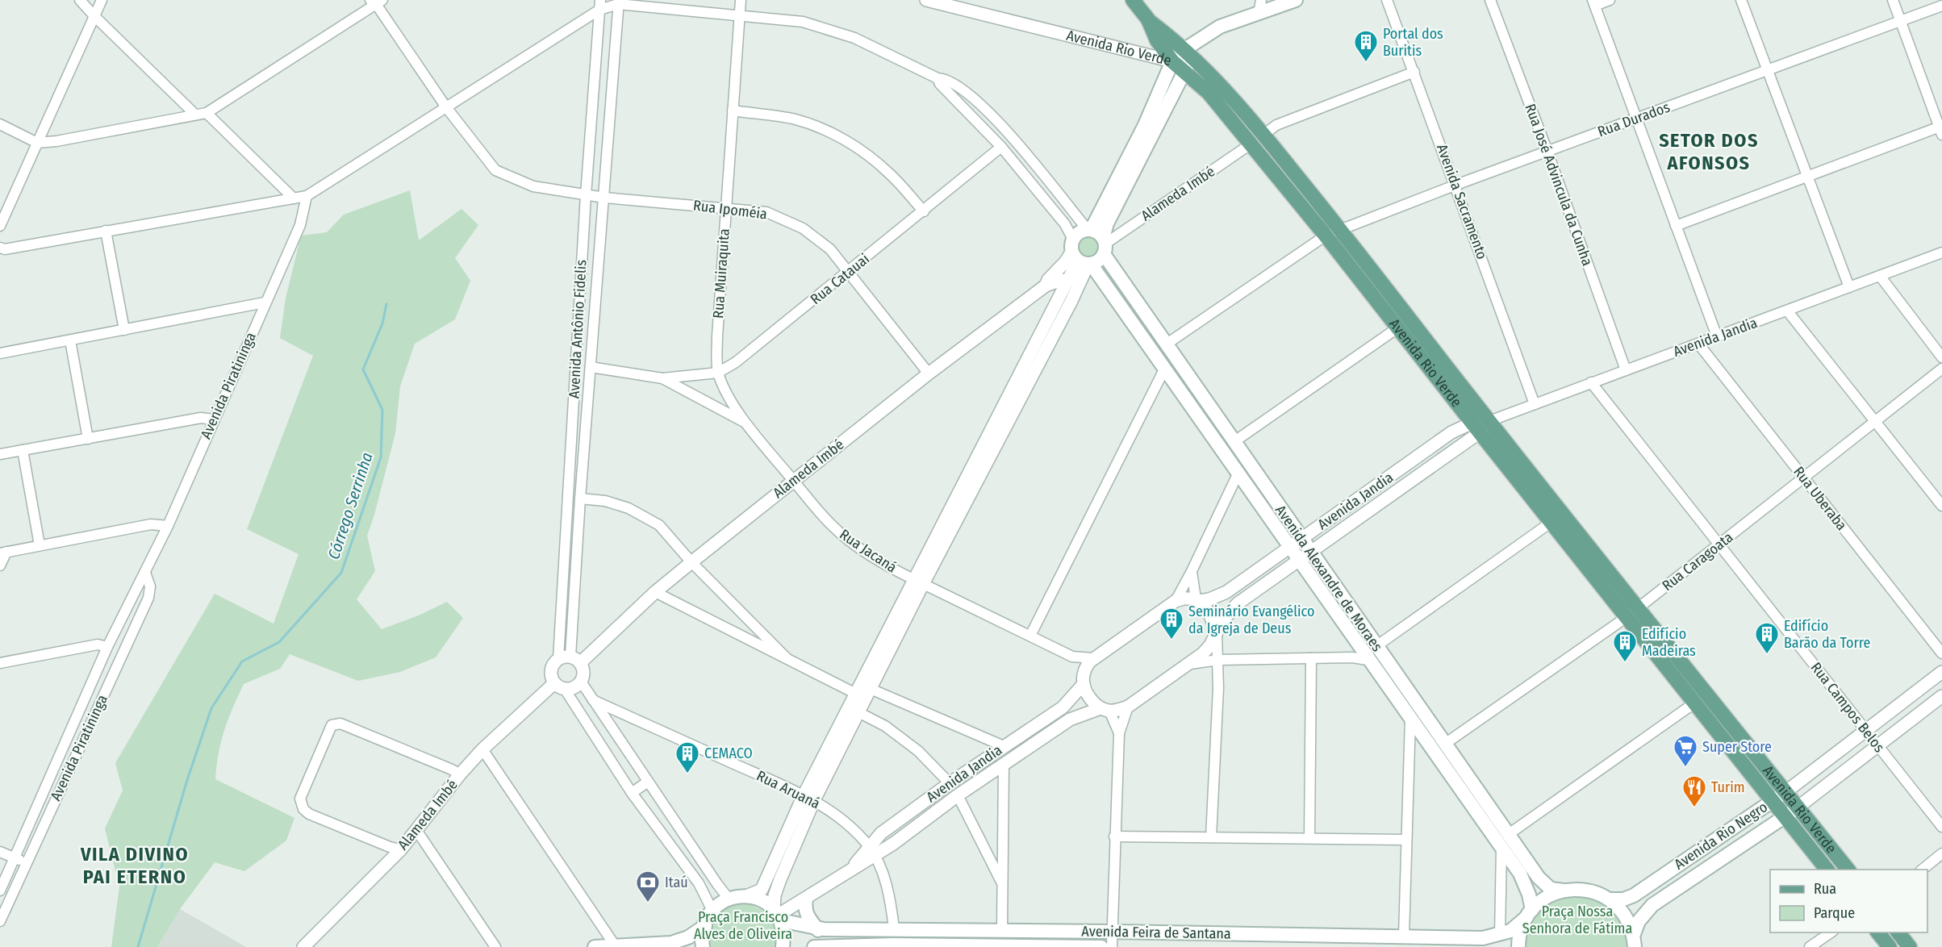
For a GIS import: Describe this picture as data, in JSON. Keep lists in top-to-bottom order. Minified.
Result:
{"streets":{"main road":["Avenida Rio Verde","Avenida Alexandre de Moraes","Avenida Rio Negro","Avenida Feira de Santana"],"street":["Rua Durados","Rua José Advincula da Cunha","Alameda Imbé","Avenida Sacramento","Rua Ipoméia","Rua Muiraquita","Rua Catauai","Avenida Antônio Fidelis","Avenida Jandia","Avenida Piratininga","Rua Uberaba","Rua Jacaná","Rua Caragoata","Rua Campos Belos","Rua Aruaná"]},"crossings":[["Avenida Rio Verde","Rua Durados"],["Avenida Rio Verde","Alameda Imbé"],["Avenida Rio Verde","Avenida Jandia"],["Avenida Rio Verde","Rua Caragoata"],["Avenida Rio Verde","Avenida Rio Negro"],["Rua Durados","Rua José Advincula da Cunha"],["Rua Durados","Avenida Sacramento"],["Rua Durados","Avenida Alexandre de Moraes"],["Rua José Advincula da Cunha","Avenida Jandia"],["Alameda Imbé","Rua Ipoméia"],["Alameda Imbé","Avenida Antônio Fidelis"],["Alameda Imbé","Rua Jacaná"],["Alameda Imbé","Avenida Alexandre de Moraes"],["Avenida Sacramento","Avenida Jandia"],["Rua Ipoméia","Rua Muiraquita"],["Rua Ipoméia","Rua Catauai"],["Rua Ipoméia","Avenida Antônio Fidelis"],["Rua Muiraquita","Rua Catauai"],["Rua Muiraquita","Rua Jacaná"],["Rua Muiraquita","Avenida Alexandre de Moraes"],["Rua Catauai","Rua Jacaná"],["Rua Catauai","Avenida Alexandre de Moraes"],["Avenida Antônio Fidelis","Rua Jacaná"],["Avenida Antônio Fidelis","Avenida Alexandre de Moraes"],["Avenida Jandia","Rua Uberaba"],["Avenida Jandia","Avenida Alexandre de Moraes"],["Avenida Jandia","Rua Campos Belos"],["Avenida Jandia","Rua Aruaná"],["Avenida Jandia","Avenida Feira de Santana"],["Rua Uberaba","Rua Caragoata"],["Rua Caragoata","Avenida Alexandre de Moraes"],["Rua Caragoata","Rua Campos Belos"],["Avenida Alexandre de Moraes","Avenida Feira de Santana"],["Rua Campos Belos","Avenida Rio Negro"],["Rua Aruaná","Avenida Feira de Santana"]],"districts":["SETOR DOS AFONSOS","VILA DIVINO PAI ETERNO"],"water":["Córrego Serrinha"],"parks":["Praça Nossa Senhora de Fátima","Praça Francisco Alves de Oliveira"],"places":{"building":["Portal dos Buritis","Seminário Evangélico da Igreja de Deus","Edifício Barão da Torre","Edifício Madeiras","CEMACO"],"supermarket":["Super Store"],"restaurant":["Turim"],"bank":["Itaú"]},"legend":["Rua","Parque"]}
